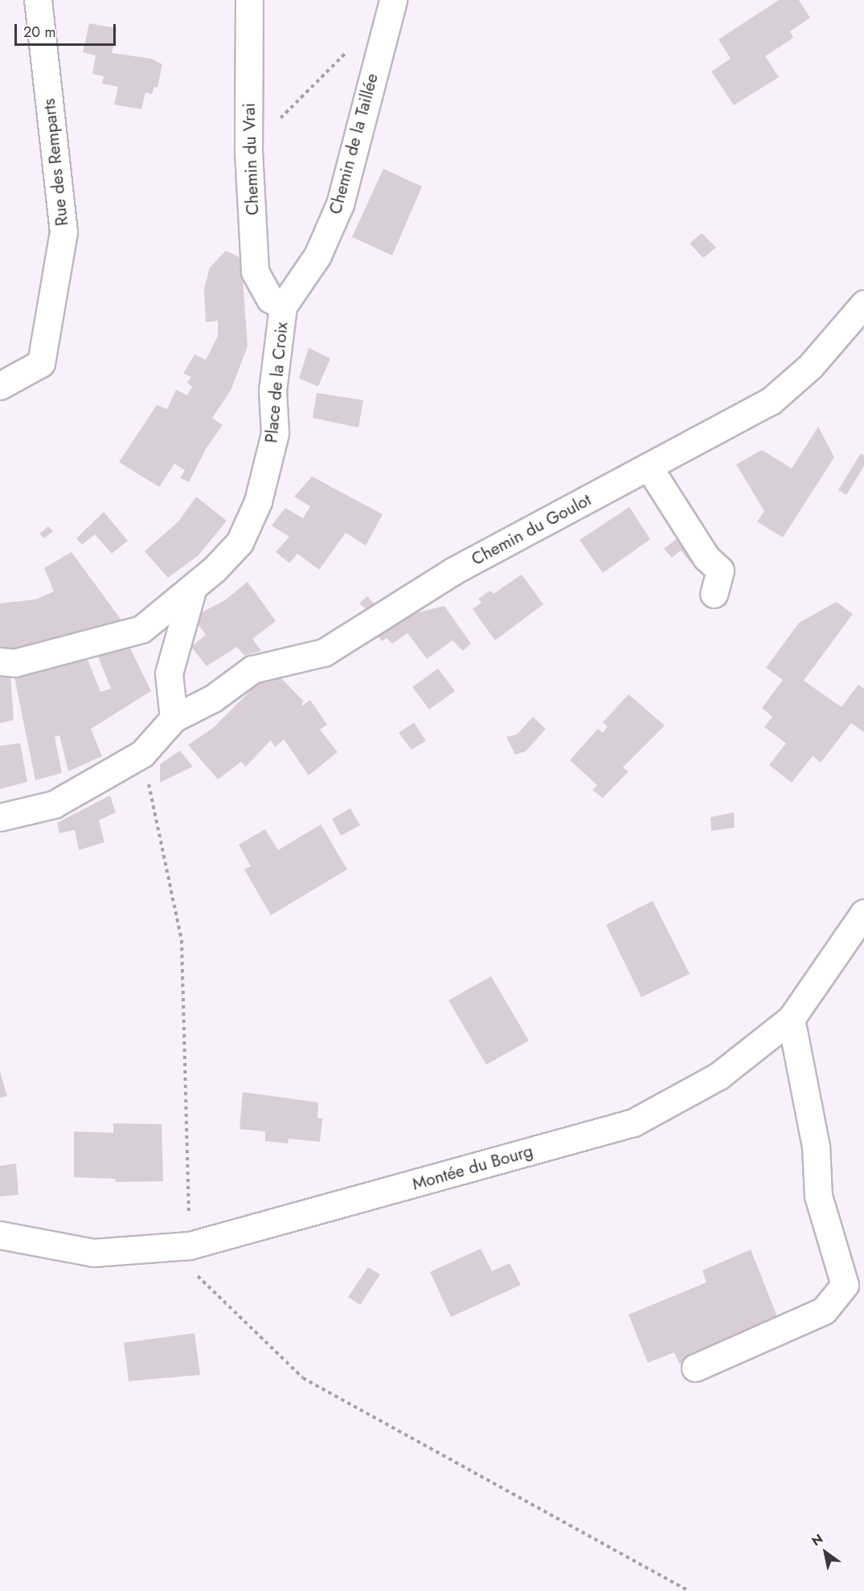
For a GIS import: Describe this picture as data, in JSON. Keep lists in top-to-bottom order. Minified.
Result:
{"streets":{"street":["Chemin de la Taillée","Chemin du Vrai","Rue des Remparts","Place de la Croix","Chemin du Goulot","Montée du Bourg"]},"crossings":[["Chemin de la Taillée","Chemin du Vrai"],["Chemin de la Taillée","Place de la Croix"],["Chemin du Vrai","Place de la Croix"]],"scale_bar":"20 m","north":"top left"}
